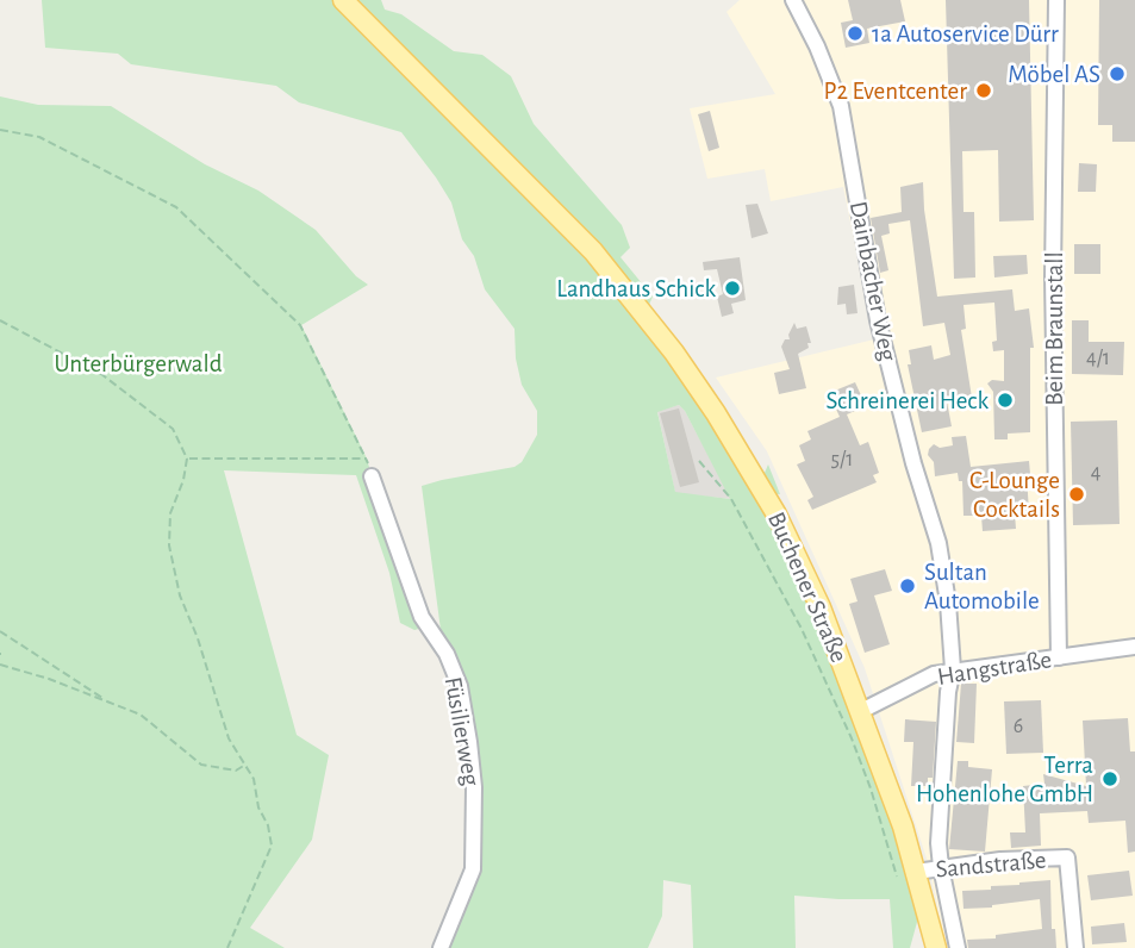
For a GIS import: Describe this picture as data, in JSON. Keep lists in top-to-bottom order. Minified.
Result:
{"streets":{"main road":["Buchener Straße"],"street":["Dainbacher Weg","Beim Braunstall","Hangstraße","Füsilierweg","Sandstraße"]},"crossings":[["Dainbacher Weg","Hangstraße"],["Dainbacher Weg","Sandstraße"],["Beim Braunstall","Hangstraße"],["Buchener Straße","Hangstraße"],["Buchener Straße","Sandstraße"]],"parks":["Unterbürgerwald"],"places":["1a Autoservice Dürr","Möbel AS","P2 Eventcenter","Landhaus Schick","Schreinerei Heck","C-Lounge Cocktails","Sultan Automobile","Terra Hohenlohe GmbH"],"house_numbers":["4/1","5/1","4","6"]}
